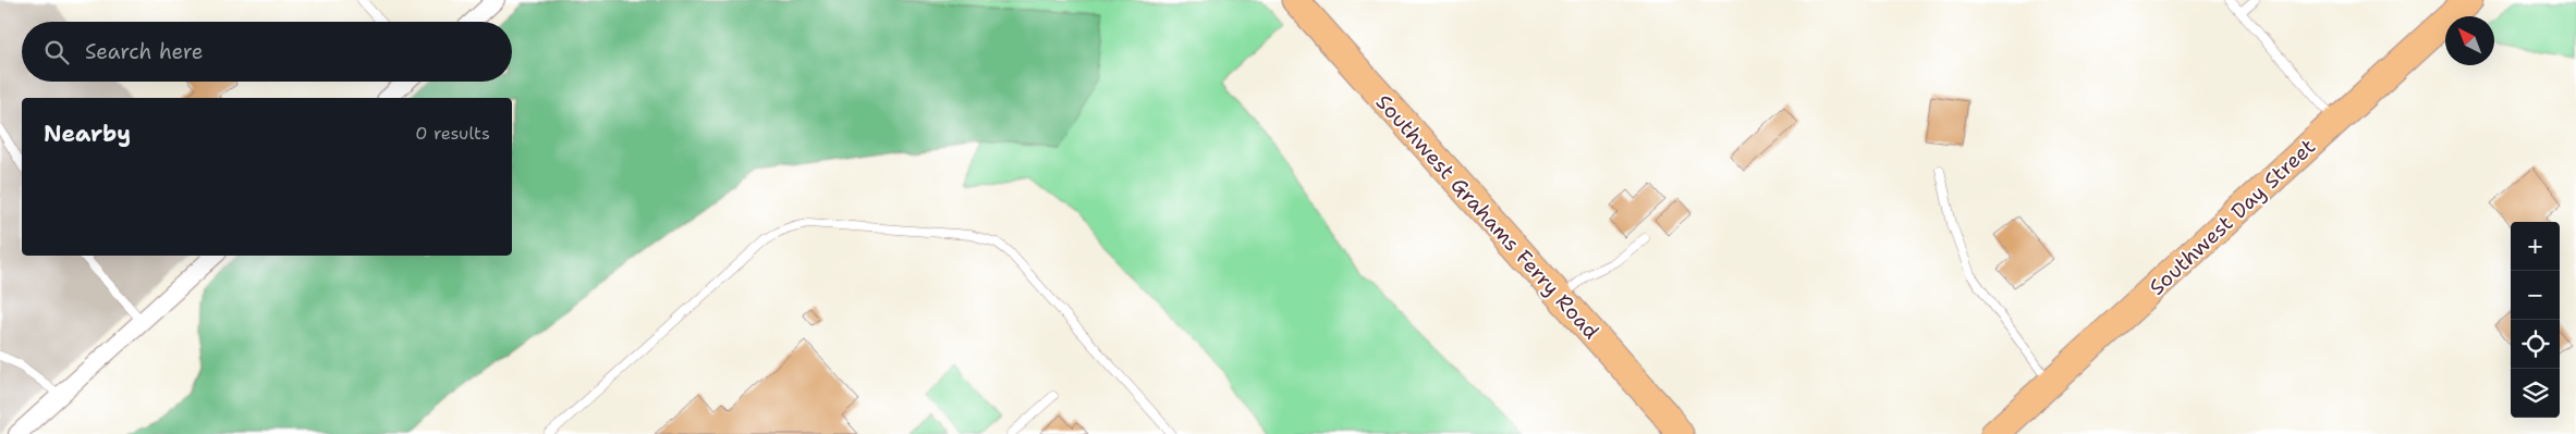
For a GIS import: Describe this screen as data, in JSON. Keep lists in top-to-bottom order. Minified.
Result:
{"streets":{"main road":["Southwest Grahams Ferry Road","Southwest Day Street"]},"north":"top left","page":{"search":"Search here","heading":["Nearby","0 results"],"map_buttons":["+","−"]}}
